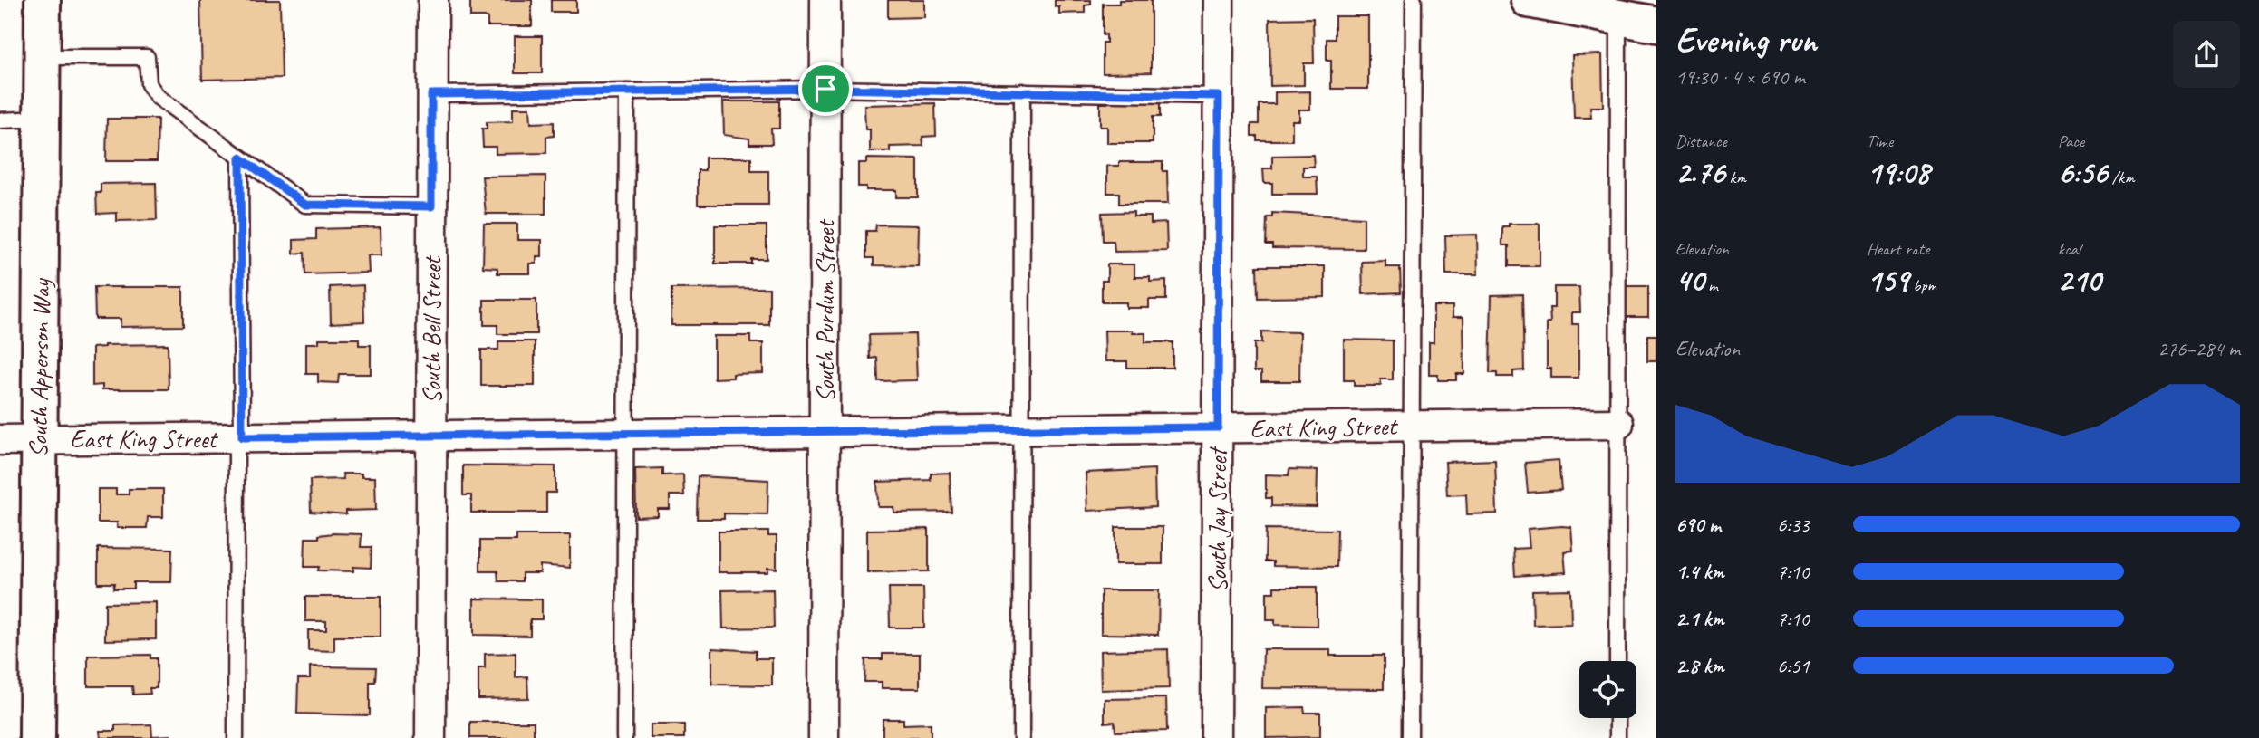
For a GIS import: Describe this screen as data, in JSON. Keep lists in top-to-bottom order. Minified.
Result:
{"streets":{"main road":["South Apperson Way"],"street":["South Purdum Street","South Bell Street","East King Street","South Jay Street"]},"crossings":[["South Purdum Street","East King Street"],["South Bell Street","East King Street"],["South Apperson Way","East King Street"],["East King Street","South Jay Street"]],"page":{"heading":["Evening run","19:30 · 4 × 690 m"],"stats":[["Distance","2.76 km"],["Time","19:08"],["Pace","6:56 /km"],["Elevation","40 m"],["Heart rate","159 bpm"],["kcal","210"]],"chart":["Elevation","276–284 m"],"list":[{"name":"690 m","note":"6:33"},{"name":"1.4 km","note":"7:10"},{"name":"2.1 km","note":"7:10"},{"name":"2.8 km","note":"6:51"}]}}
